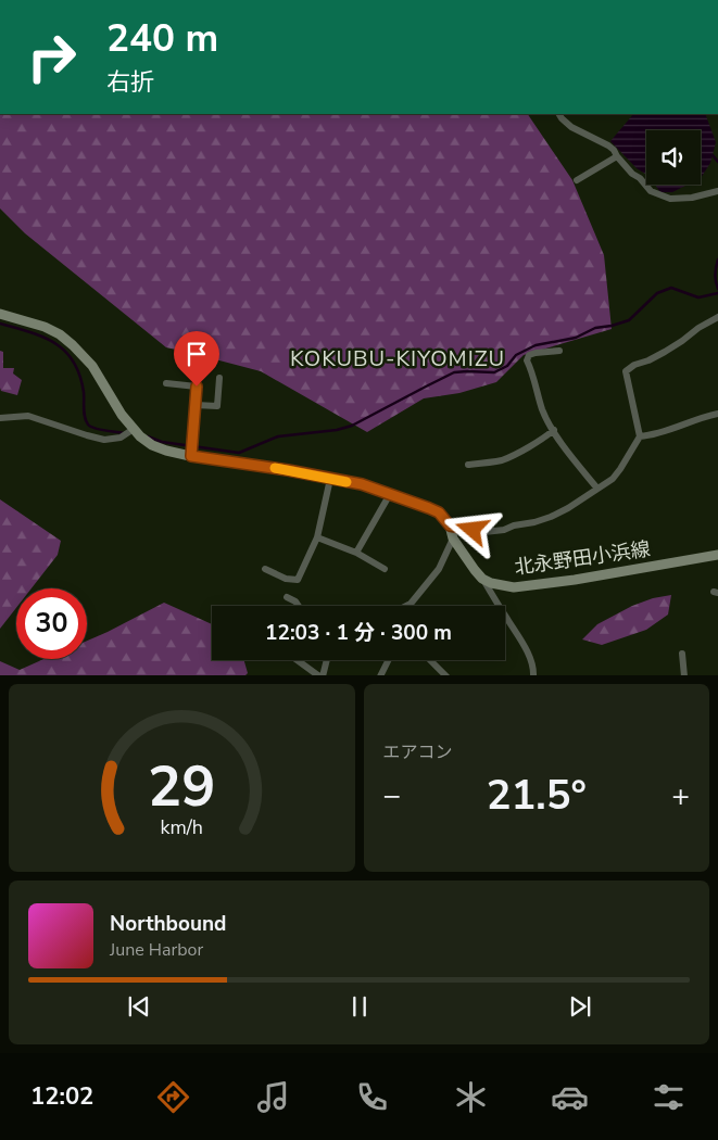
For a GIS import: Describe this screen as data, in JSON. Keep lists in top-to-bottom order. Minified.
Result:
{"streets":{"main road":["北永野田小浜線"]},"districts":["KOKUBU-KIYOMIZU"],"page":{"turn":["240 m","右折"],"limit":"30","trip":"12:03 · 1 分 · 300 m","tile":"エアコン","heat":["−","21.5°","+"],"song":["Northbound","June Harbor"],"tabs":"12:02","gauge":["29","km/h"]}}
